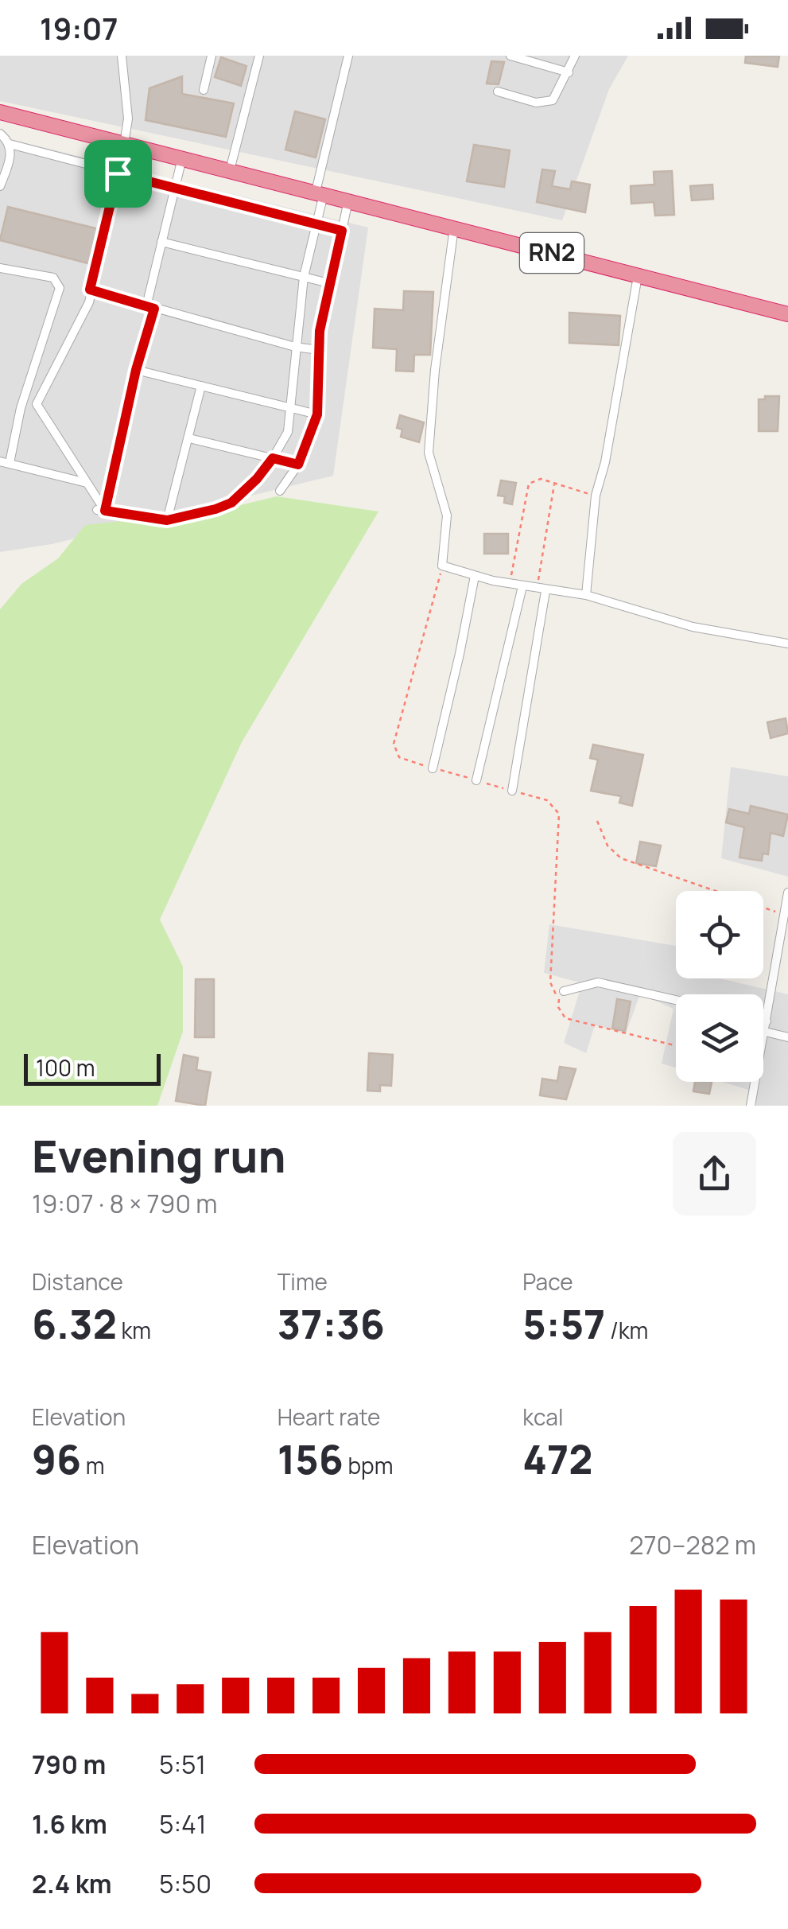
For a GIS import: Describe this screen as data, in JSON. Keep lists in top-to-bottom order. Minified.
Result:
{"streets":{"highway":["RN2"]},"scale_bar":"100 m","page":{"status":"19:07","scale":"100 m","heading":["Evening run","19:07 · 8 × 790 m"],"stats":[["Distance","6.32 km"],["Time","37:36"],["Pace","5:57 /km"],["Elevation","96 m"],["Heart rate","156 bpm"],["kcal","472"]],"chart":["Elevation","270–282 m"],"list":[{"name":"790 m","note":"5:51"},{"name":"1.6 km","note":"5:41"},{"name":"2.4 km","note":"5:50"}]}}
